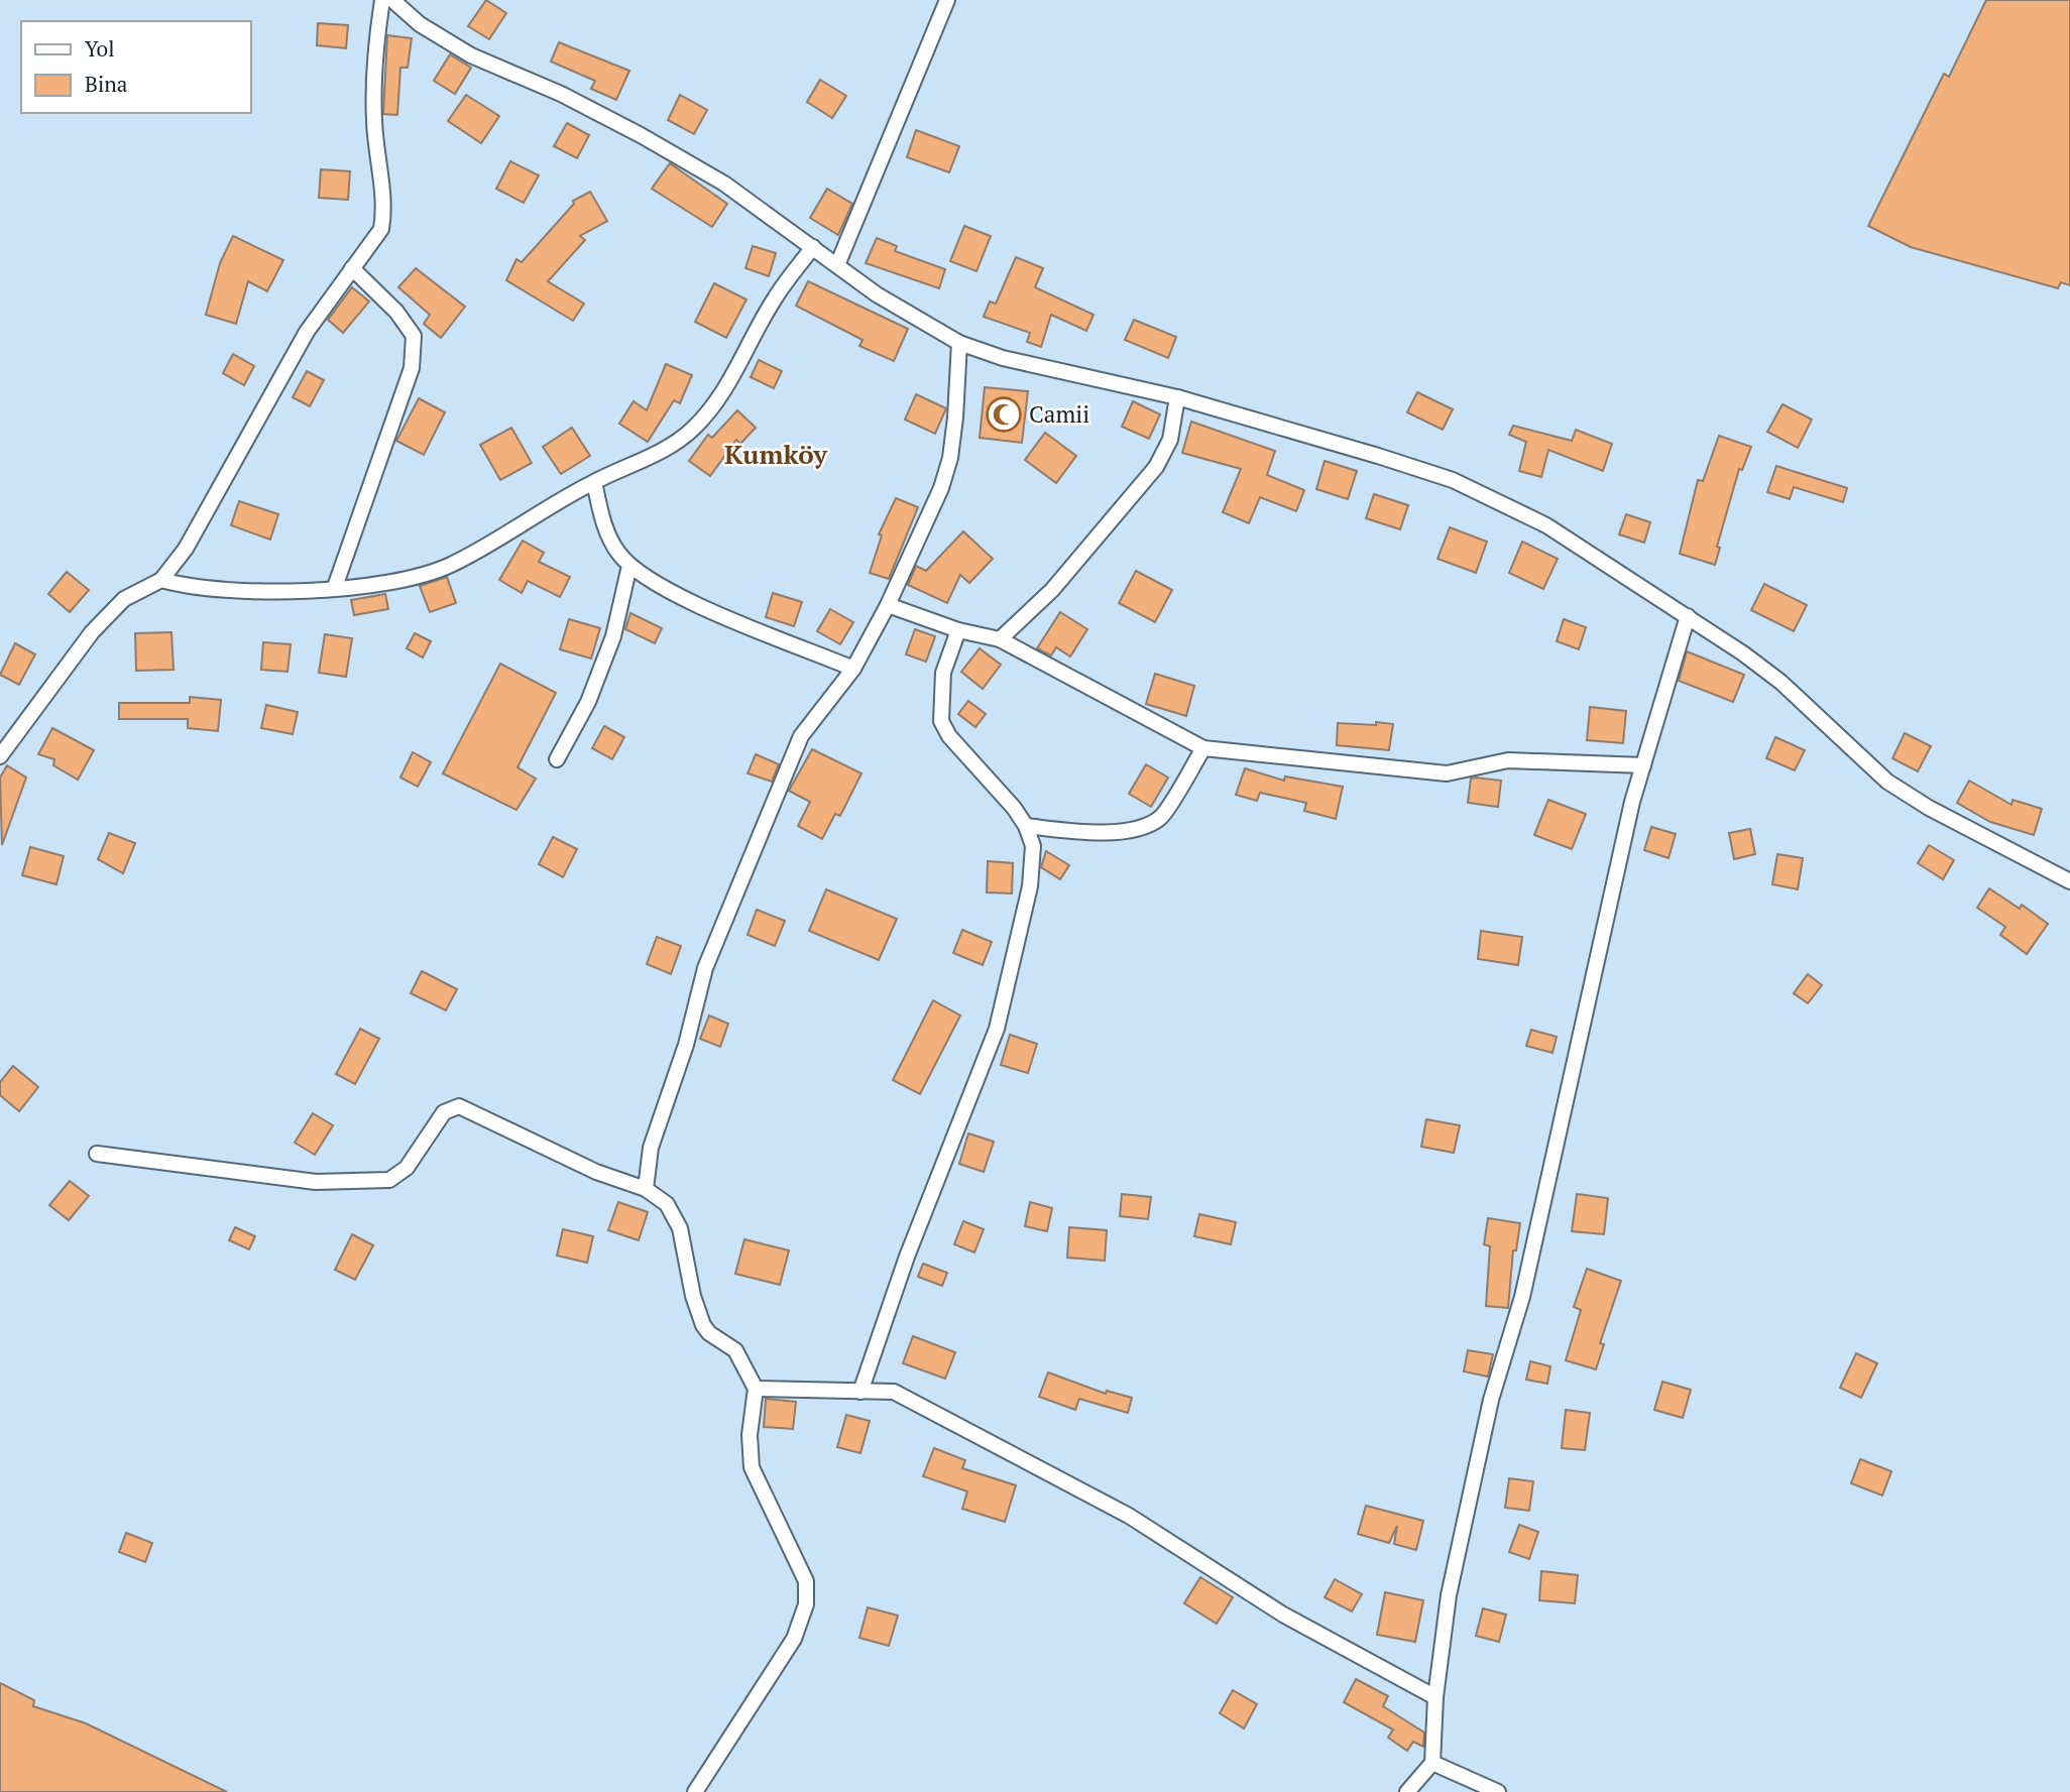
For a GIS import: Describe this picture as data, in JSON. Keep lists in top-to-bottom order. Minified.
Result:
{"districts":["Kumköy"],"places":{"mosque":["Camii"]},"legend":["Yol","Bina"]}
